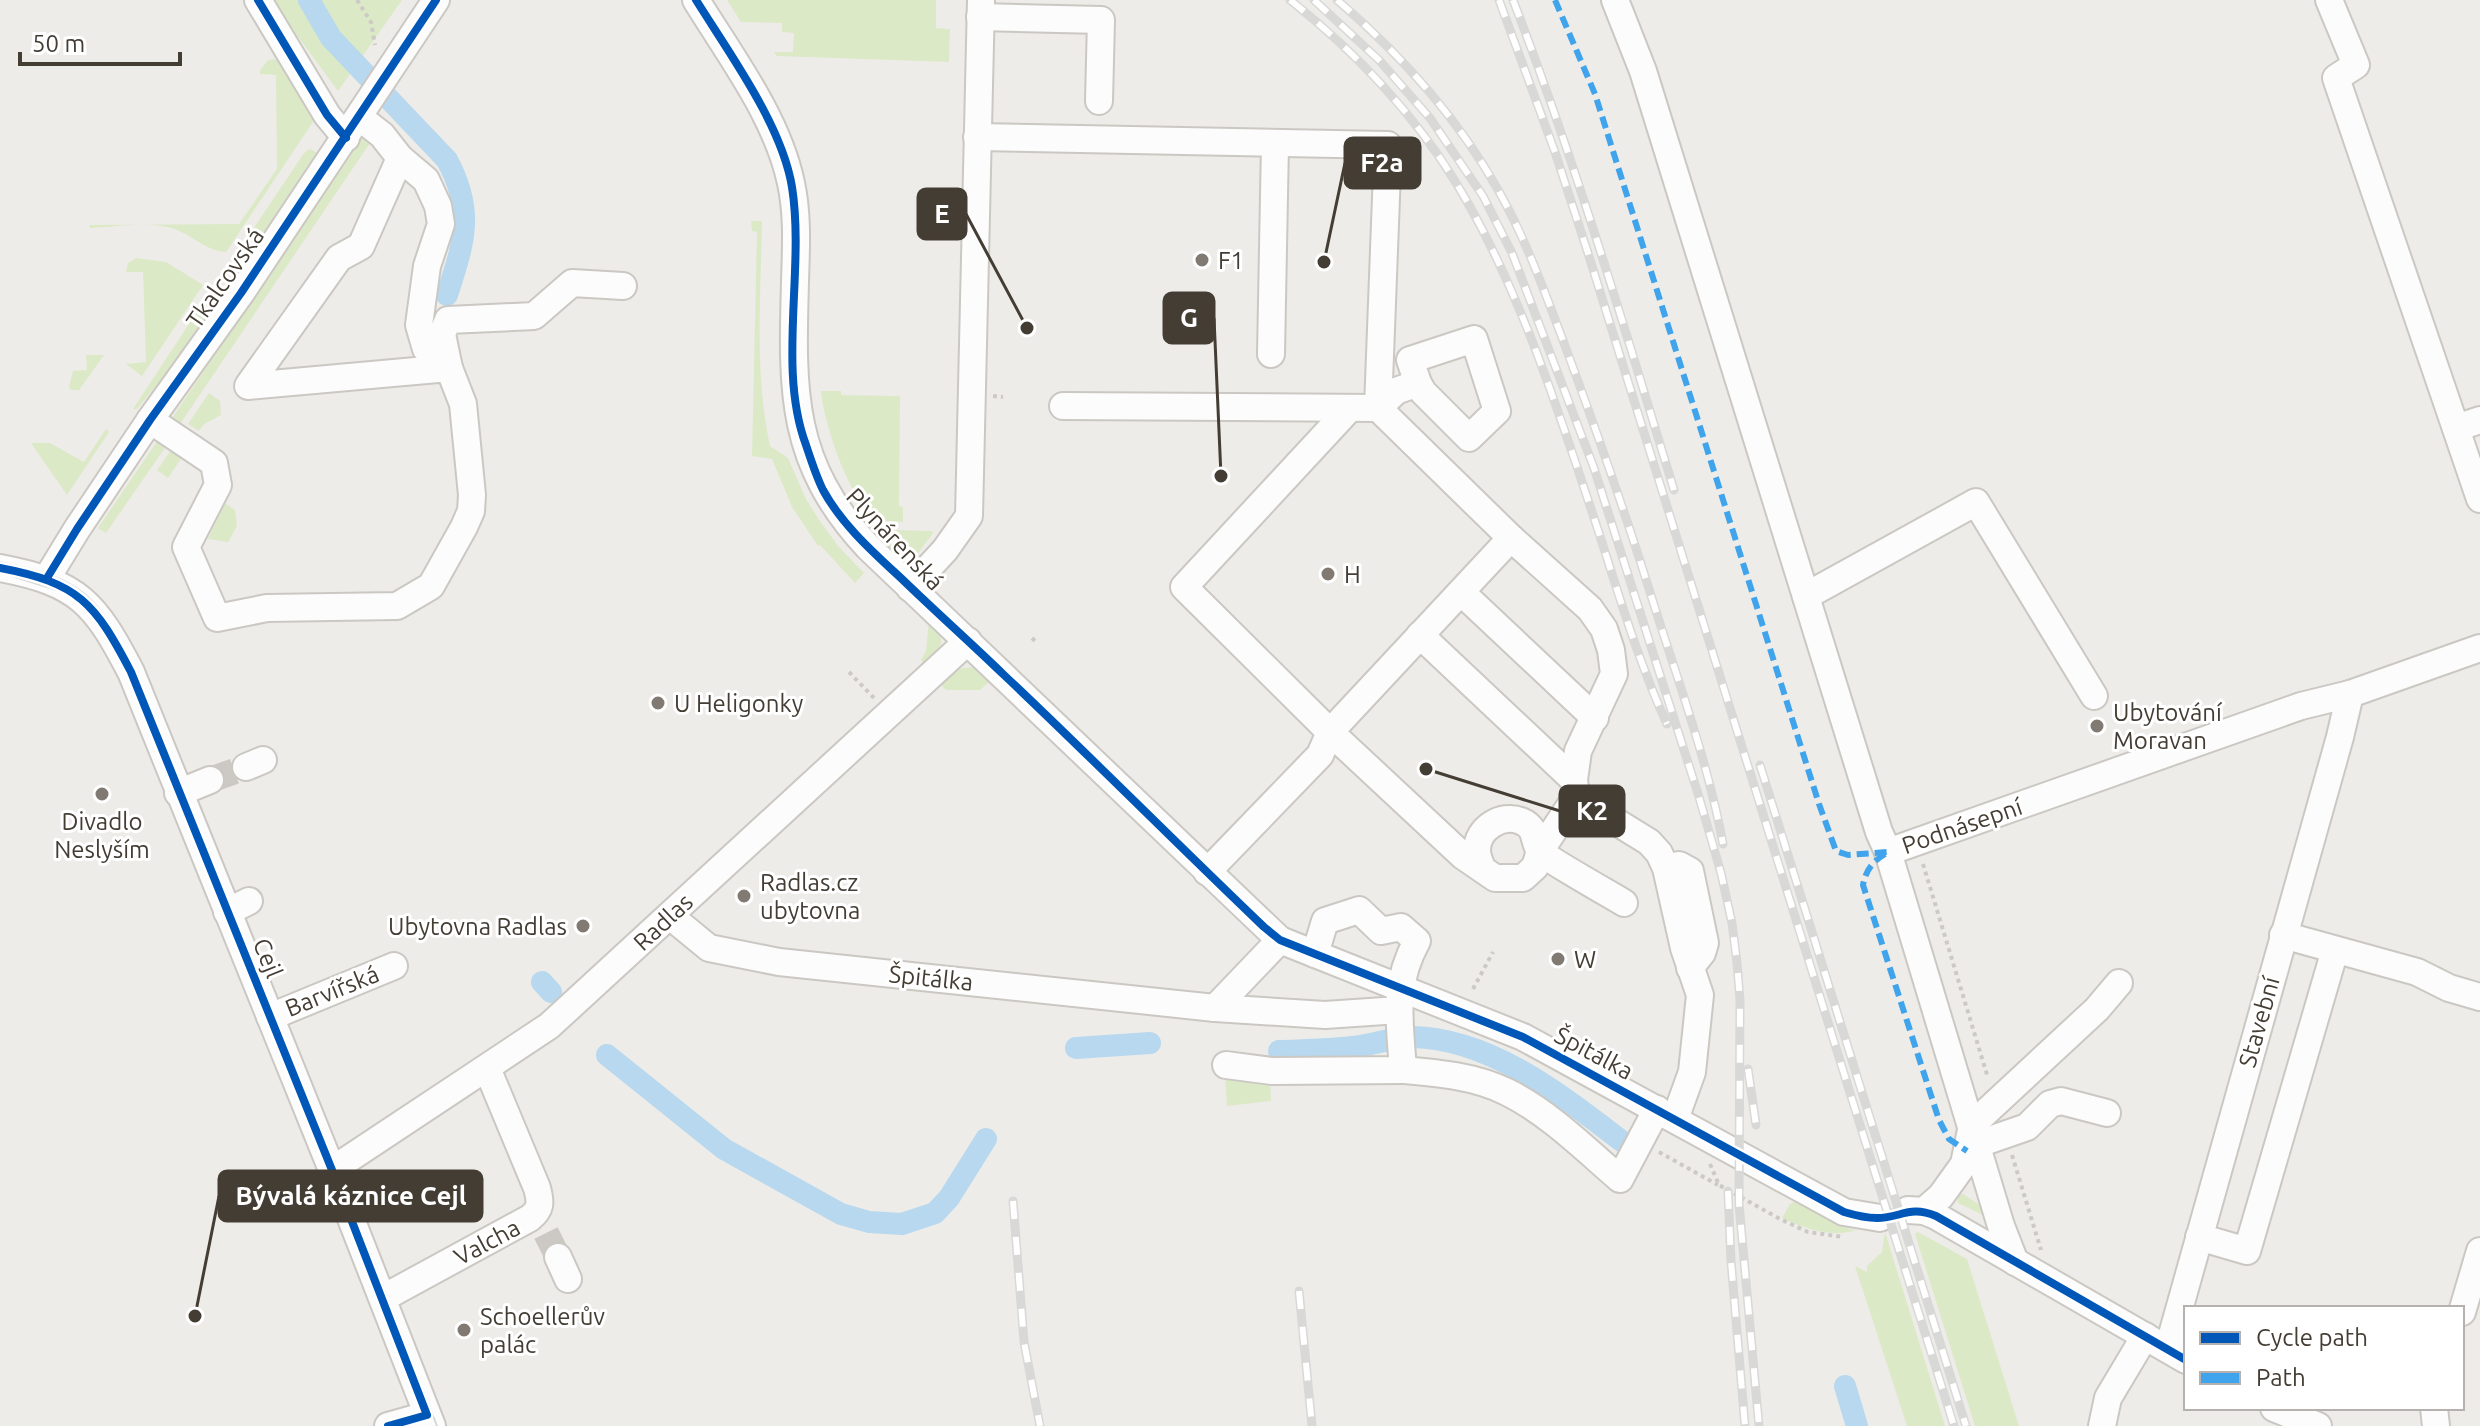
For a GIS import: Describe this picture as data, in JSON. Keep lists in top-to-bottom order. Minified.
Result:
{"streets":{"street":["Tkalcovská","Plynárenská","Podnásepní","Radlas","Cejl","Špitálka","Barvířská","Stavební","Valcha"]},"crossings":[["Tkalcovská","Cejl"],["Plynárenská","Radlas"],["Plynárenská","Špitálka"],["Podnásepní","Stavební"],["Radlas","Cejl"],["Radlas","Špitálka"],["Radlas","Valcha"],["Cejl","Barvířská"],["Cejl","Valcha"]],"places":["F1","F2a","E","G","H","U Heligonky","Ubytování Moravan","K2","Divadlo Neslyším","Radlas.cz ubytovna","Ubytovna Radlas","W","Bývalá káznice Cejl","Schoellerův palác"],"legend":["Cycle path","Path"],"scale_bar":"50 m"}
